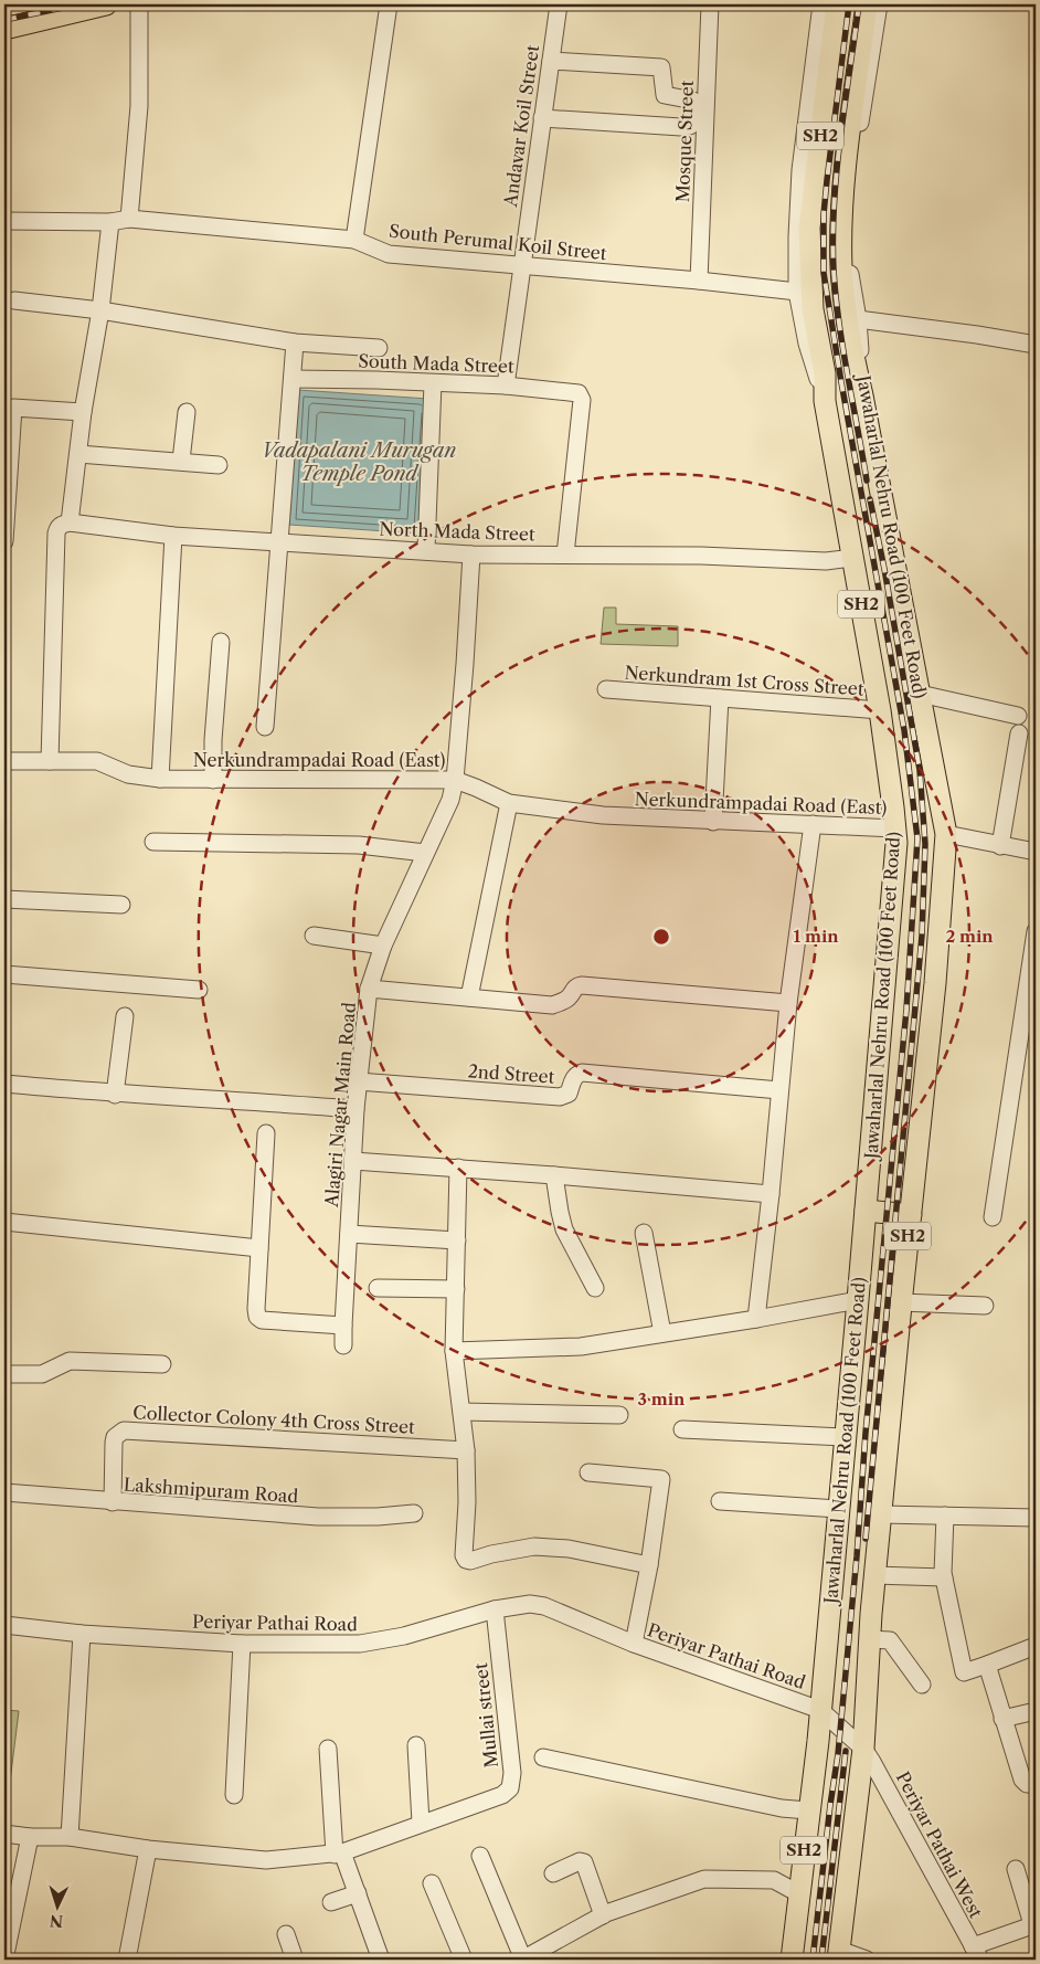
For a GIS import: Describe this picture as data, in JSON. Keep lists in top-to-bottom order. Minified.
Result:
{"streets":{"main road":["SH2","Jawaharlal Nehru Road (100 Feet Road)"],"street":["Andavar Koil Street","Mosque Street","South Perumal Koil Street","South Mada Street","North Mada Street","Nerkundram 1st Cross Street","Nerkundrampadai Road (East)","2nd Street","Alagiri Nagar Main Road","Collector Colony 4th Cross Street","Lakshmipuram Road","Periyar Pathai Road","Mullai street","Periyar Pathai West"]},"crossings":[["Andavar Koil Street","South Perumal Koil Street"],["Andavar Koil Street","South Mada Street"],["SH2","Jawaharlal Nehru Road (100 Feet Road)"],["Mosque Street","South Perumal Koil Street"],["South Perumal Koil Street","Jawaharlal Nehru Road (100 Feet Road)"],["South Mada Street","North Mada Street"],["North Mada Street","Jawaharlal Nehru Road (100 Feet Road)"],["North Mada Street","Alagiri Nagar Main Road"],["Jawaharlal Nehru Road (100 Feet Road)","Nerkundram 1st Cross Street"],["Jawaharlal Nehru Road (100 Feet Road)","Nerkundrampadai Road (East)"],["Jawaharlal Nehru Road (100 Feet Road)","Periyar Pathai Road"],["Jawaharlal Nehru Road (100 Feet Road)","Periyar Pathai West"],["Nerkundrampadai Road (East)","Alagiri Nagar Main Road"],["2nd Street","Alagiri Nagar Main Road"],["Collector Colony 4th Cross Street","Lakshmipuram Road"],["Periyar Pathai Road","Mullai street"],["Periyar Pathai Road","Periyar Pathai West"]],"water":["Vadapalani Murugan Temple Pond"],"north":"bottom","rings":["1 min","2 min","3 min"]}
